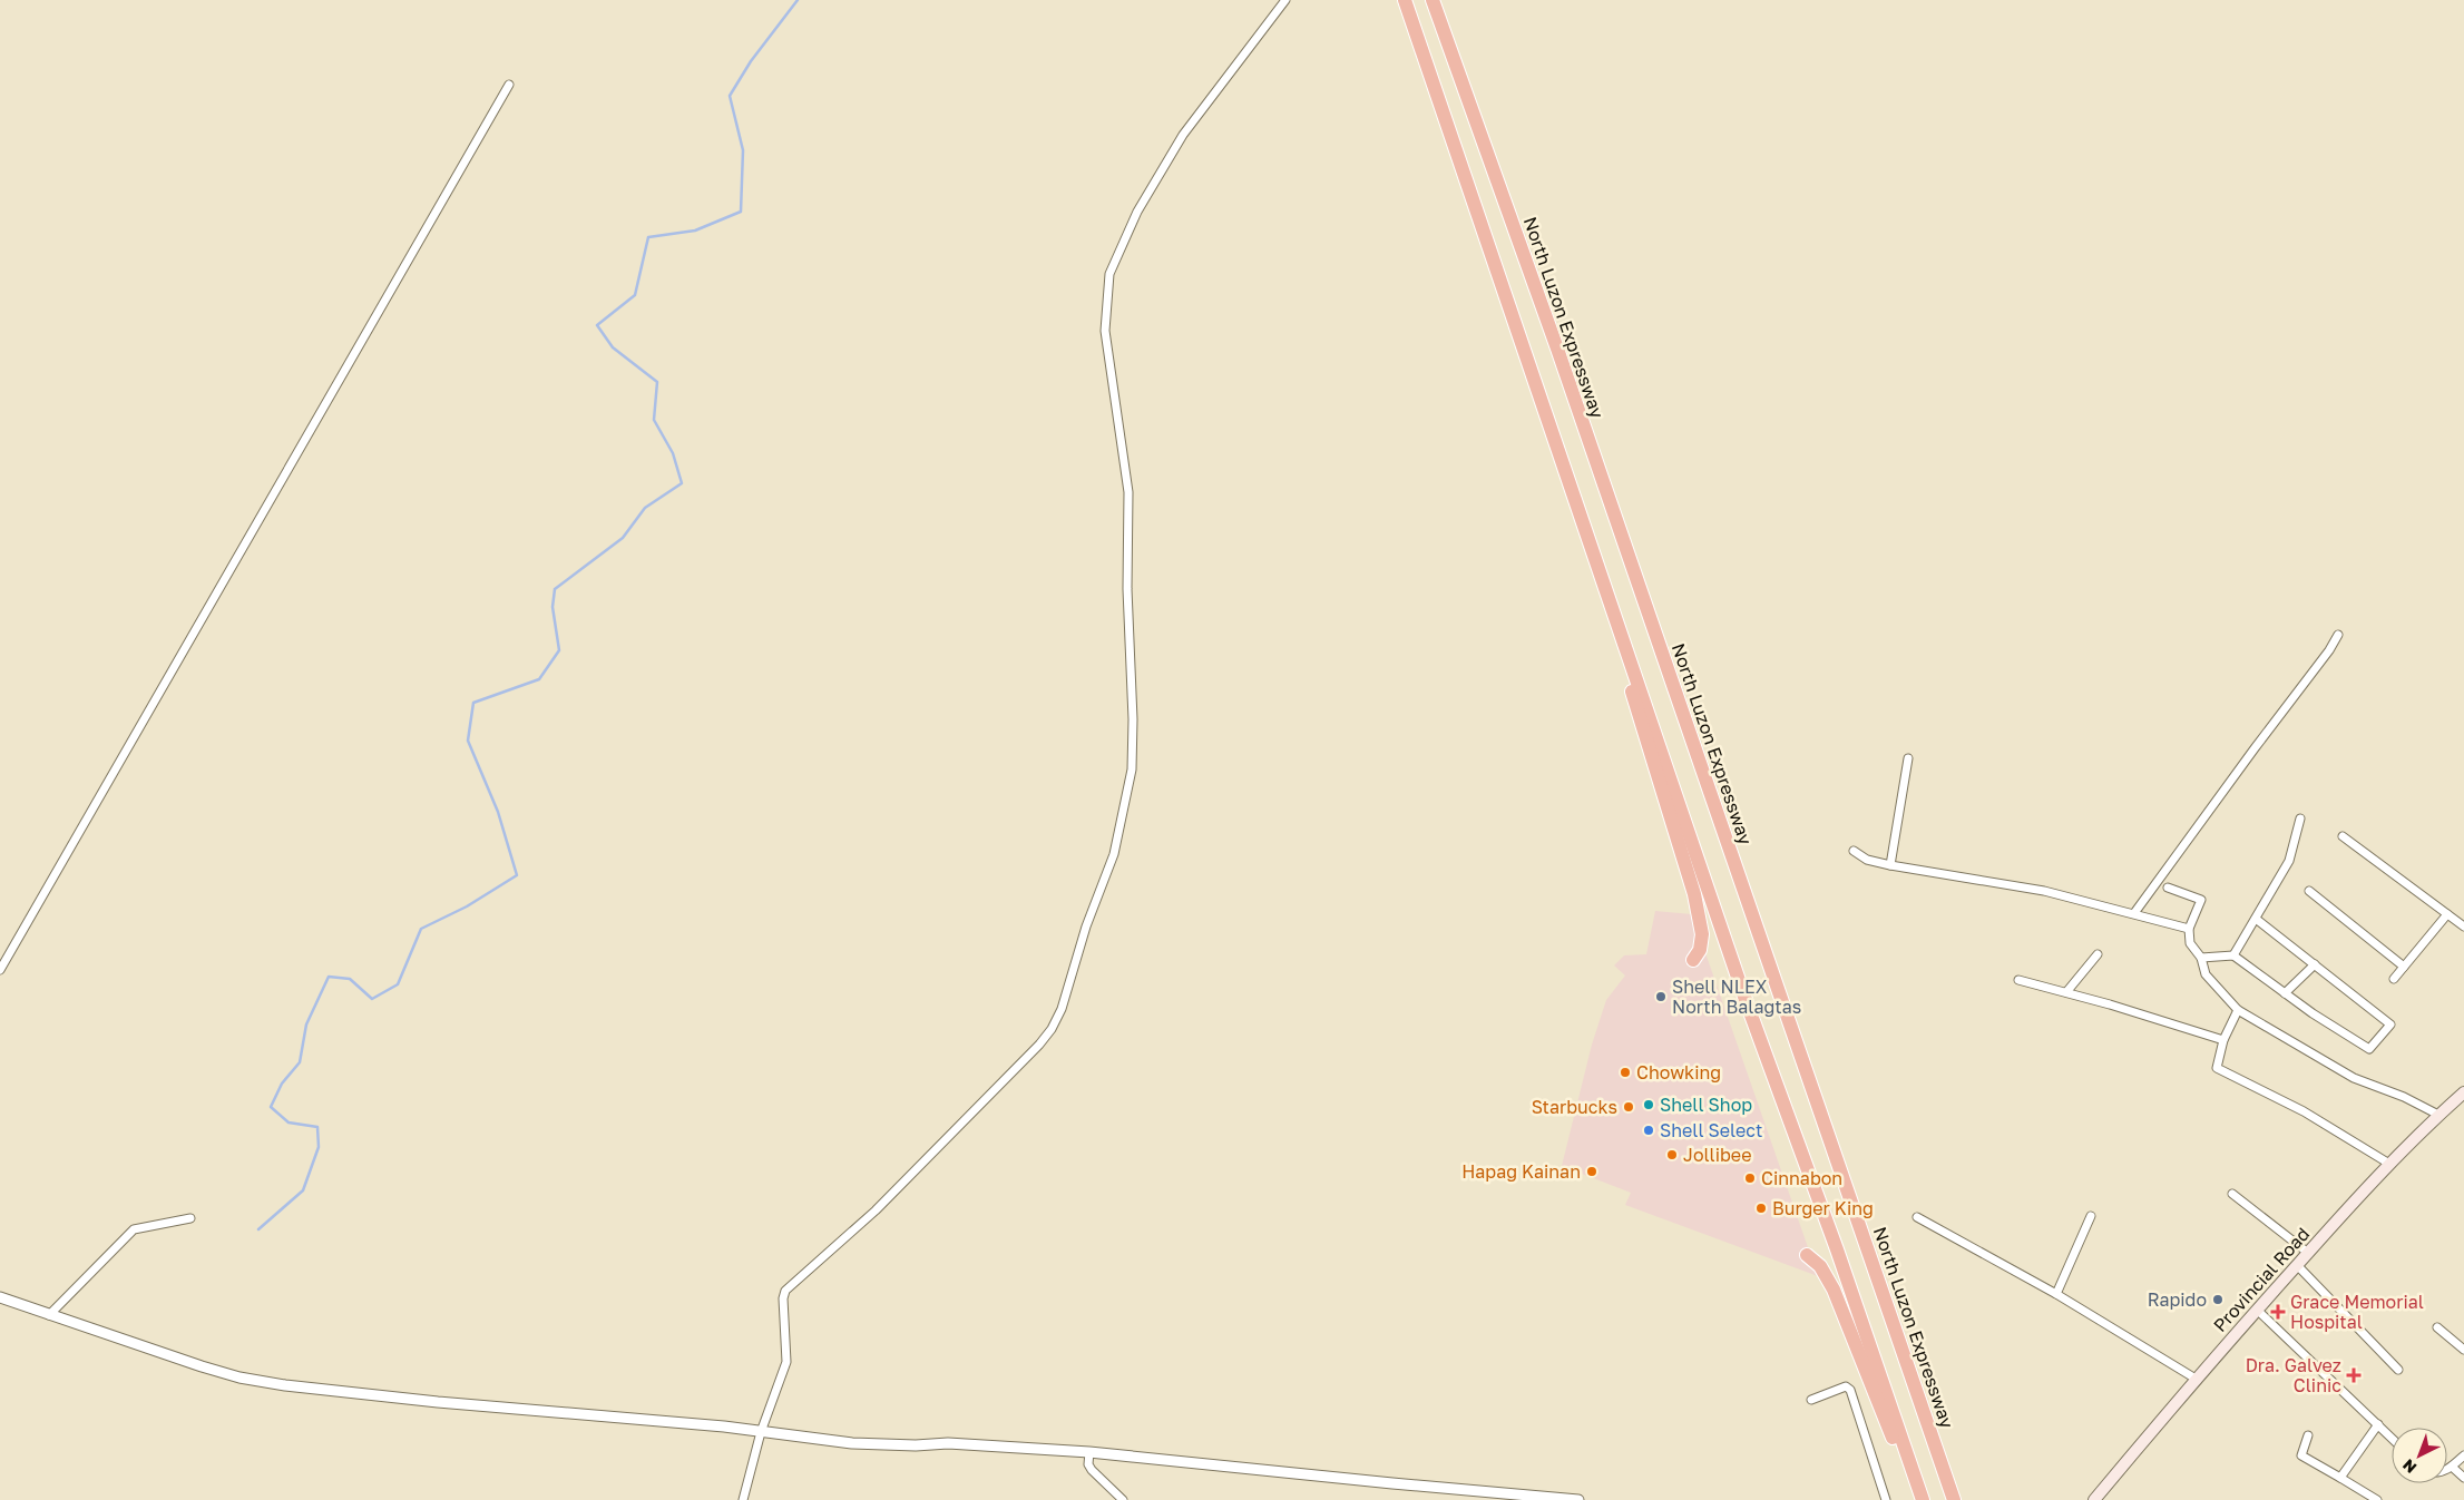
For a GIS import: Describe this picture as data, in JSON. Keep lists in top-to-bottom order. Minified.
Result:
{"streets":{"highway":["North Luzon Expressway"],"main road":["Provincial Road"]},"places":{"other":["Shell NLEX North Balagtas","Chowking","Shell Shop","Starbucks","Shell Select","Jollibee","Hapag Kainan","Cinnabon","Burger King","Rapido"],"health":["Grace Memorial Hospital","Dra. Galvez Clinic"]},"north":"bottom left"}
